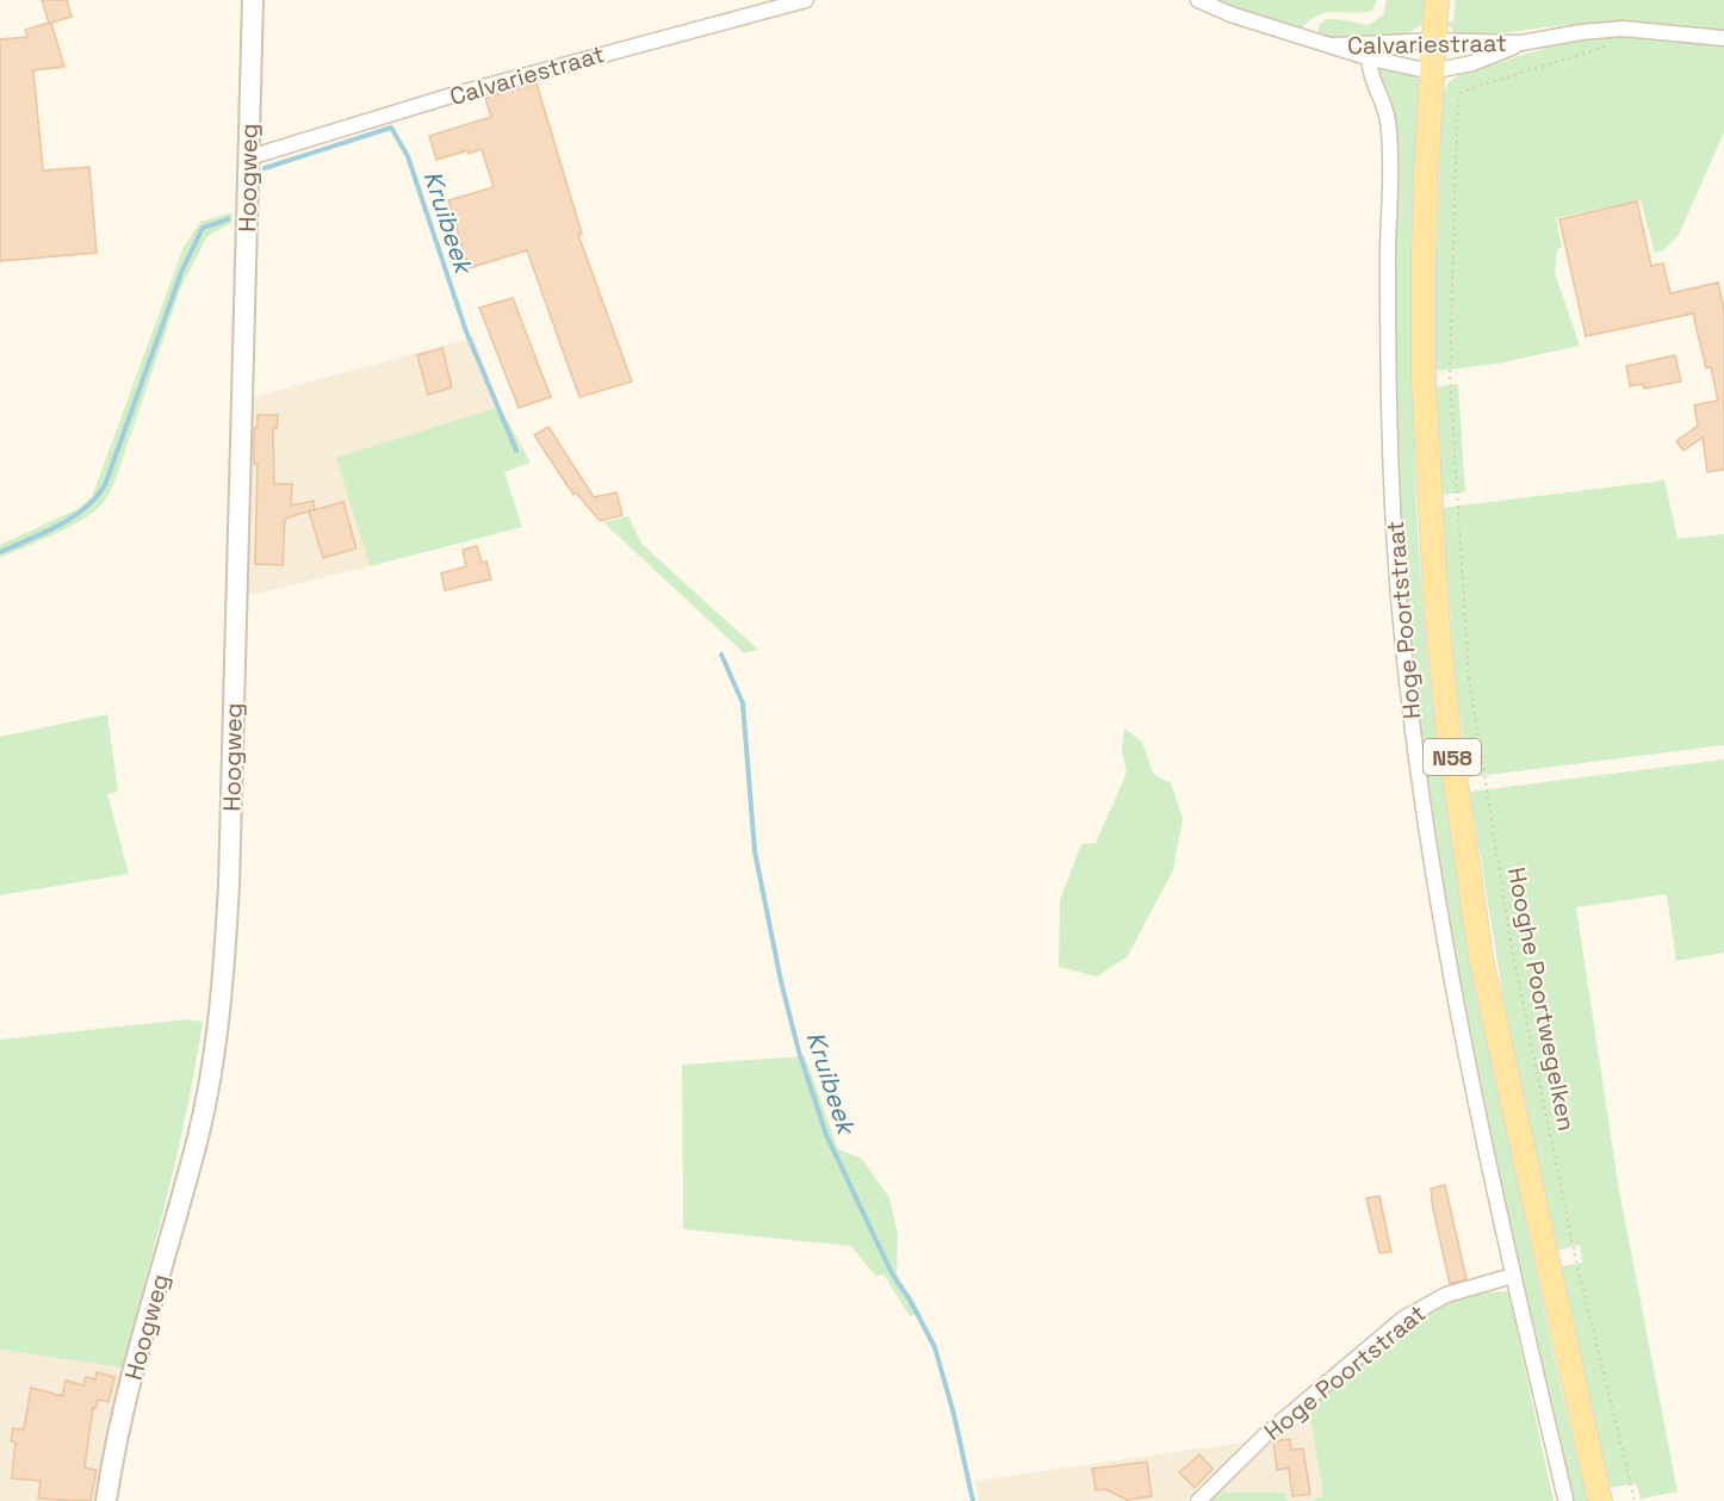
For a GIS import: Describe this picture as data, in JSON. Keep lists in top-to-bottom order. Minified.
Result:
{"streets":{"main road":["N58"],"street":["Calvariestraat","Hoogweg","Hoge Poortstraat"],"path":["Hooghe Poortwegelken"]},"crossings":[["Calvariestraat","Hoogweg"],["Calvariestraat","Hoge Poortstraat"],["Calvariestraat","N58"],["Calvariestraat","Hooghe Poortwegelken"]],"water":["Kruibeek"]}
